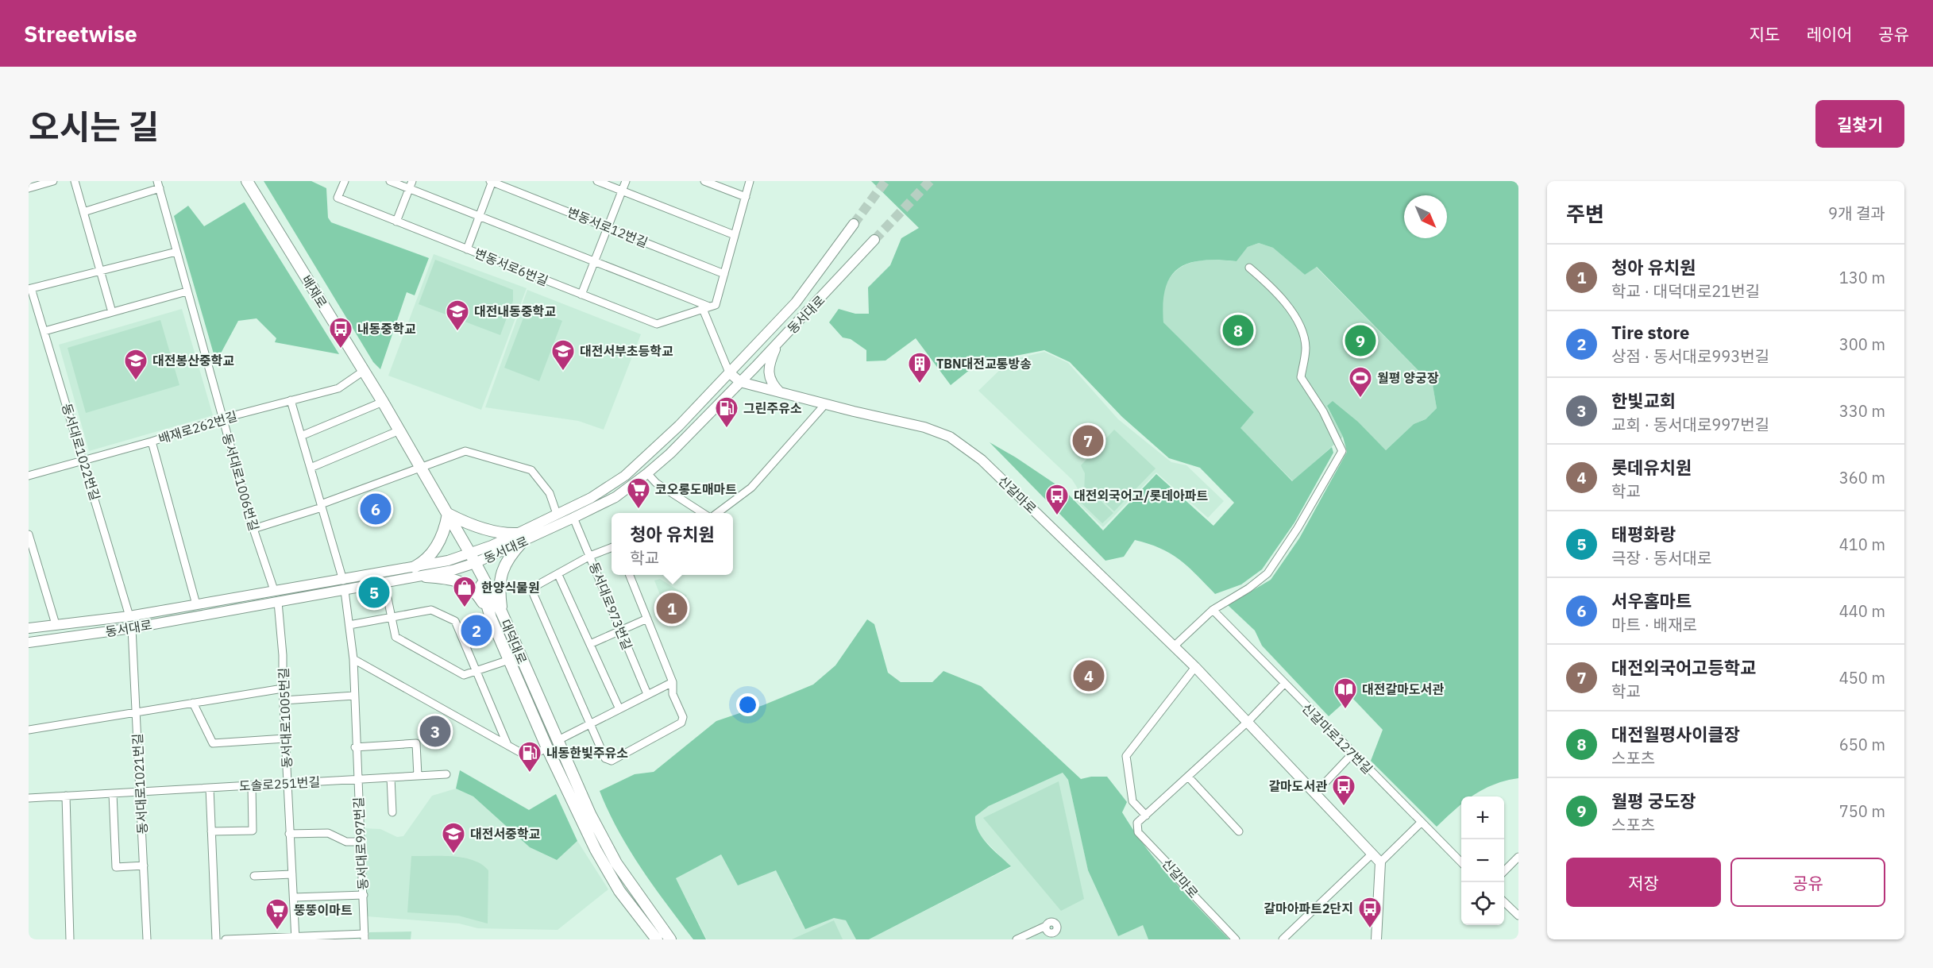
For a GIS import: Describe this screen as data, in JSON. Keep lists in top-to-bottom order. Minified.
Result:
{"streets":{"main road":["배재로","대덕대로"],"street":["변동서로12번길","변동서로6번길","동서대로","배재로262번길","동서대로1022번길","동서대로1006번길","신갈마로","동서대로973번길","동서대로1005번길","신갈마로127번길","동서대로1021번길","도솔로251번길","동서대로997번길"]},"crossings":[["배재로","동서대로"],["배재로","배재로262번길"],["배재로","대덕대로"],["동서대로","동서대로1022번길"],["동서대로","동서대로1006번길"],["동서대로","신갈마로"],["동서대로","동서대로973번길"],["동서대로","대덕대로"],["동서대로","동서대로1005번길"],["동서대로","동서대로1021번길"],["동서대로","동서대로997번길"],["배재로262번길","동서대로1022번길"],["배재로262번길","동서대로1006번길"],["신갈마로","신갈마로127번길"],["동서대로1005번길","도솔로251번길"],["동서대로1021번길","도솔로251번길"],["도솔로251번길","동서대로997번길"]],"places":{"school or university":["대전내동중학교","대전서부초등학교","대전봉산중학교","대전서중학교"],"bus stop":["내동중학교","대전외국어고/롯데아파트","갈마도서관","갈마아파트2단지"],"building":["TBN대전교통방송"],"sports":["월평 양궁장"],"fuel station":["그린주유소","내동한빛주유소"],"supermarket":["코오롱도매마트","뚱뚱이마트"],"shop":["한양식물원"],"library":["대전갈마도서관"]},"north":"bottom right","page":{"header":"Streetwise","nav":["지도","레이어","공유"],"title":"오시는 길","buttons":["길찾기",["저장","공유"]],"heading":["주변","9개 결과"],"list":[{"mark":"1","name":"청아 유치원","note":"학교 · 대덕대로21번길","value":"130 m"},{"mark":"2","name":"Tire store","note":"상점 · 동서대로993번길","value":"300 m"},{"mark":"3","name":"한빛교회","note":"교회 · 동서대로997번길","value":"330 m"},{"mark":"4","name":"롯데유치원","note":"학교","value":"360 m"},{"mark":"5","name":"태평화랑","note":"극장 · 동서대로","value":"410 m"},{"mark":"6","name":"서우홈마트","note":"마트 · 배재로","value":"440 m"},{"mark":"7","name":"대전외국어고등학교","note":"학교","value":"450 m"},{"mark":"8","name":"대전월평사이클장","note":"스포츠","value":"650 m"},{"mark":"9","name":"월평 궁도장","note":"스포츠","value":"750 m"}],"pins":["8","9","7","6","5","1","2","4","3"],"popup":["청아 유치원","학교"],"map_buttons":["+","−"]}}
